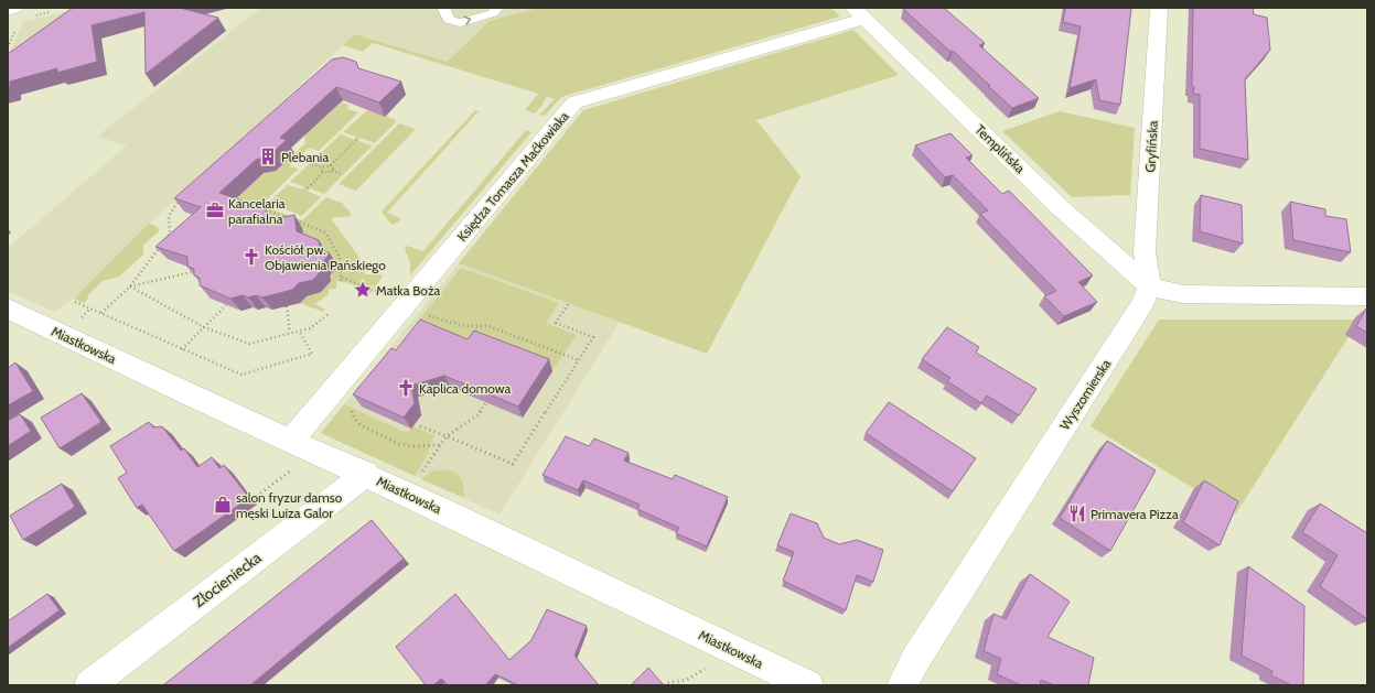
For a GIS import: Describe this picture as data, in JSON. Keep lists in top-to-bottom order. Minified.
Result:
{"streets":{"street":["Gryfińska","Templińska","Księdza Tomasza Maćkowiaka","Miastkowska","Wyszomierska","Złocieniecka"]},"crossings":[["Gryfińska","Templińska"],["Gryfińska","Wyszomierska"],["Templińska","Księdza Tomasza Maćkowiaka"],["Templińska","Wyszomierska"],["Księdza Tomasza Maćkowiaka","Miastkowska"],["Miastkowska","Złocieniecka"]],"places":{"building":["Plebania"],"office":["Kancelaria parafialna"],"church":["Kościół pw. Objawienia Pańskiego","Kaplica domowa"],"place":["Matka Boża"],"shop":["salon fryzur damso męski Luiza Galor"],"restaurant":["Primavera Pizza"]}}
